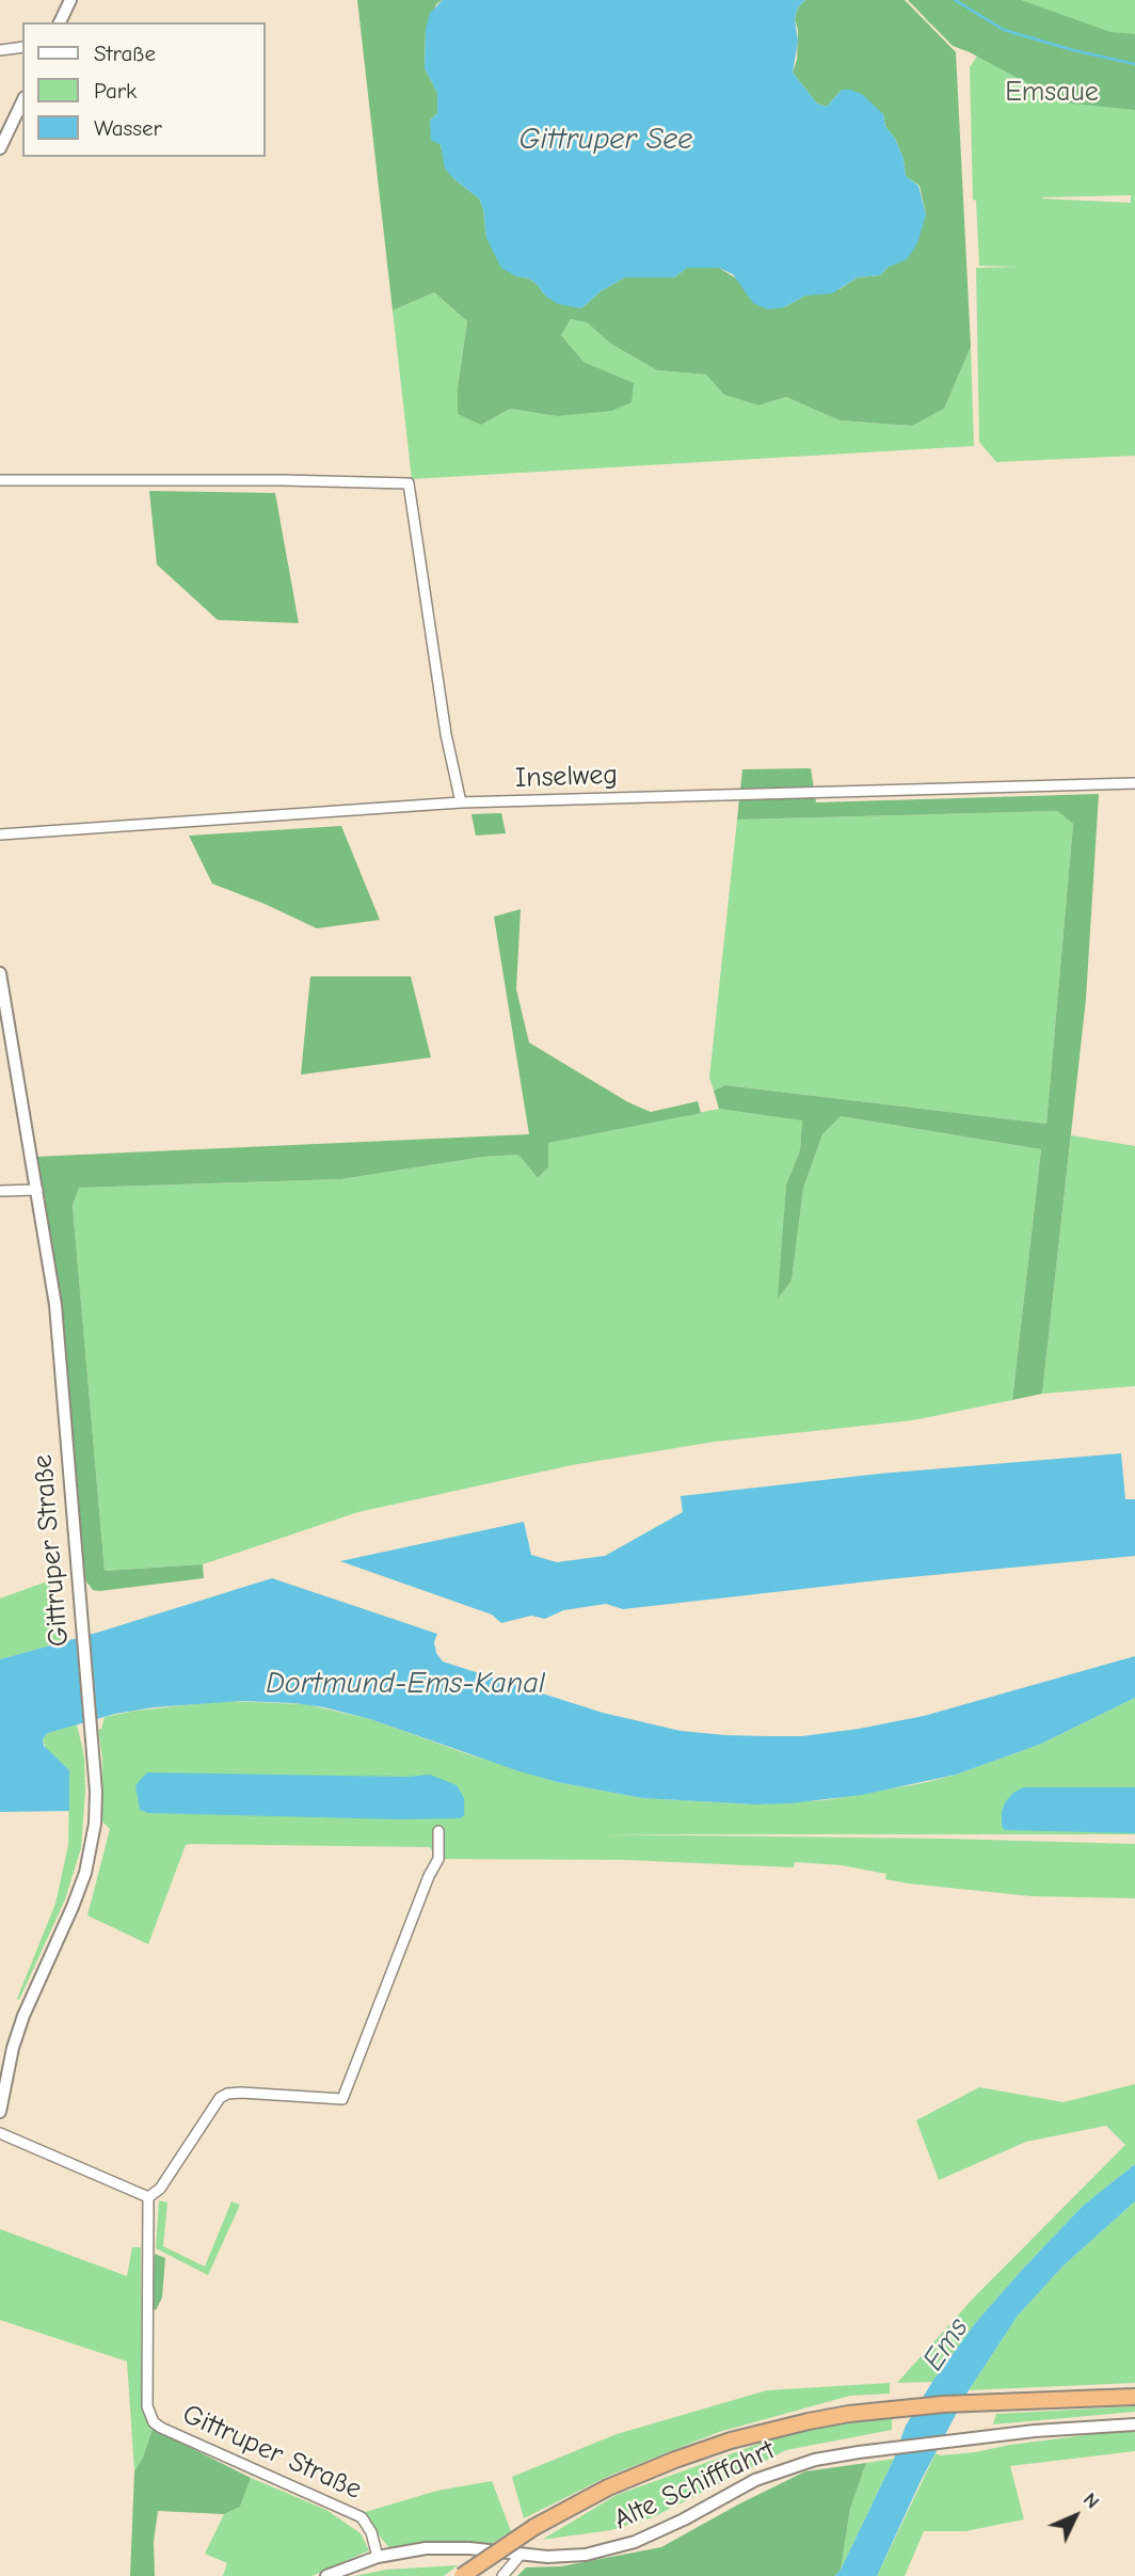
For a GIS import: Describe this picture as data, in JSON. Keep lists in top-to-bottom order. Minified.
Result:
{"streets":{"street":["Inselweg","Gittruper Straße","Alte Schifffahrt"]},"crossings":[["Gittruper Straße","Alte Schifffahrt"]],"water":["Gittruper See","Dortmund-Ems-Kanal","Ems"],"parks":["Emsaue"],"legend":["Straße","Park","Wasser"],"north":"top right"}
